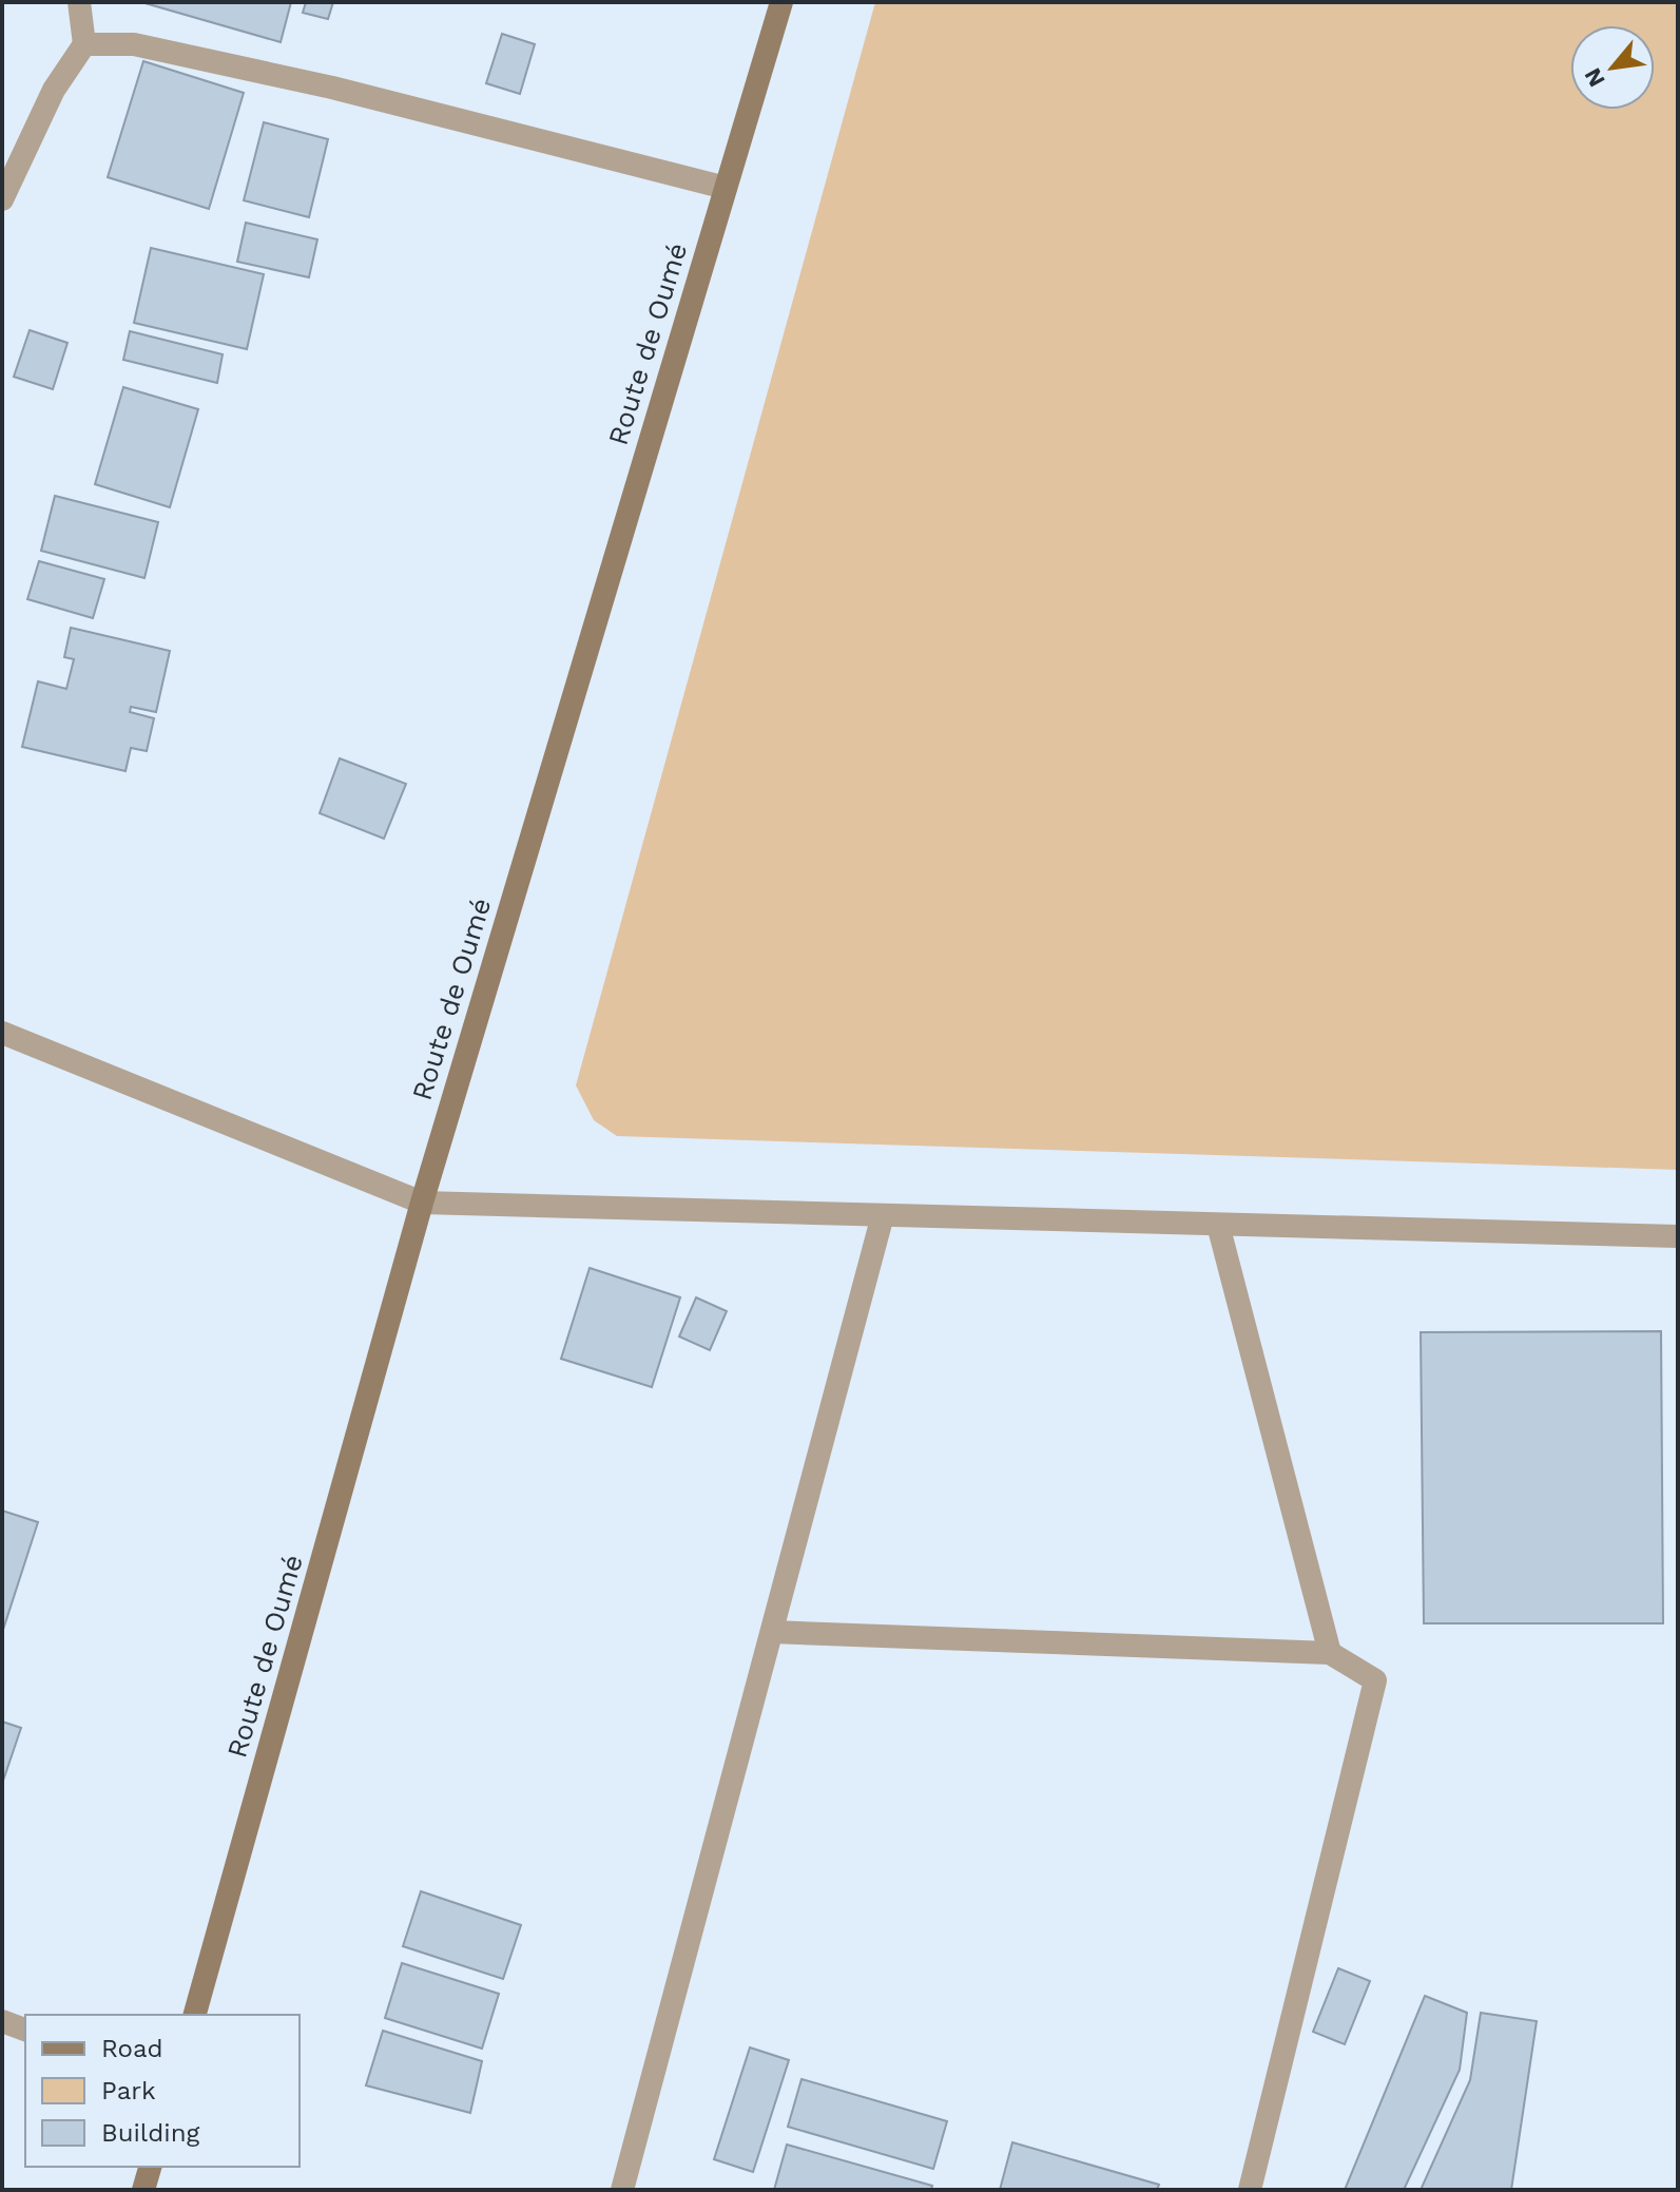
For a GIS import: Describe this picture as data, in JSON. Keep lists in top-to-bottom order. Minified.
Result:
{"streets":{"main road":["Route de Oumé"]},"legend":["Road","Park","Building"],"north":"bottom left"}
